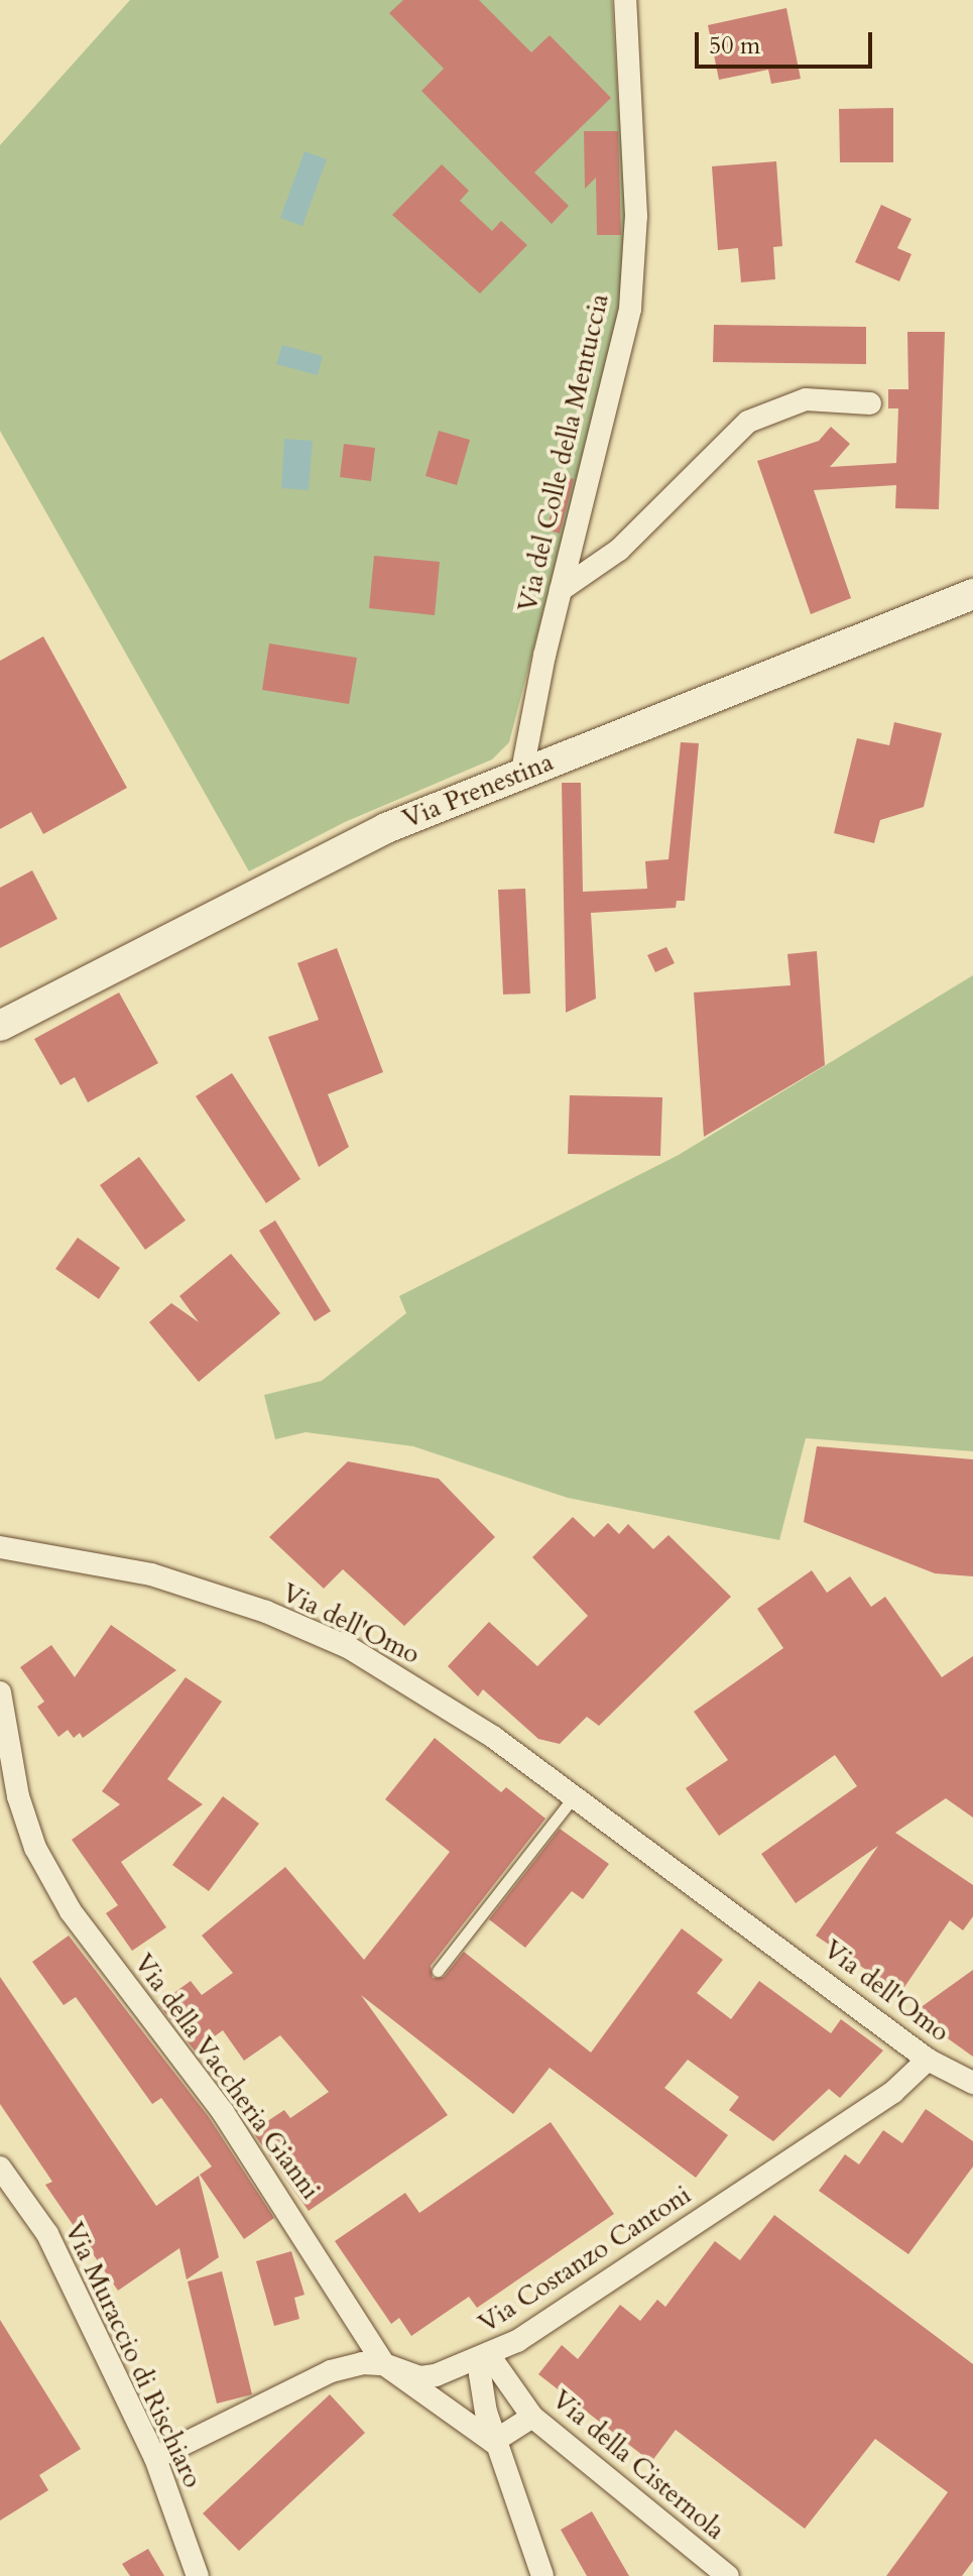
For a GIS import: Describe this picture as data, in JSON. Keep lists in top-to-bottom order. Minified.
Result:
{"streets":{"main road":["Via Prenestina"],"street":["Via del Colle della Mentuccia","Via dell'Omo","Via della Vaccheria Gianni","Via Costanzo Cantoni","Via Muraccio di Rischiaro","Via della Cisternola"]},"crossings":[["Via del Colle della Mentuccia","Via Prenestina"],["Via dell'Omo","Via Costanzo Cantoni"],["Via della Vaccheria Gianni","Via Costanzo Cantoni"],["Via Costanzo Cantoni","Via Muraccio di Rischiaro"],["Via Costanzo Cantoni","Via della Cisternola"]],"scale_bar":"50 m"}
